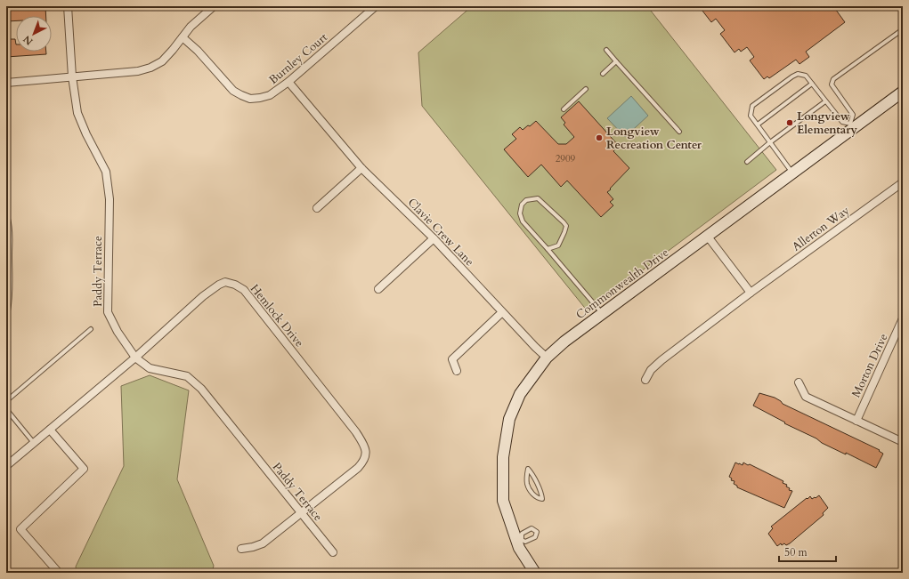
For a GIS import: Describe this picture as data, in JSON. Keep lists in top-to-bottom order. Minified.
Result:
{"streets":{"street":["Burnley Court","Allerton Way","Clavie Crew Lane","Paddy Terrace","Commonwealth Drive","Hemlock Drive","Morton Drive"]},"crossings":[["Burnley Court","Clavie Crew Lane"],["Clavie Crew Lane","Commonwealth Drive"],["Paddy Terrace","Hemlock Drive"]],"places":["Longview Elementary","Longview Recreation Center"],"house_numbers":["2909"],"scale_bar":"50 m","north":"bottom left"}
